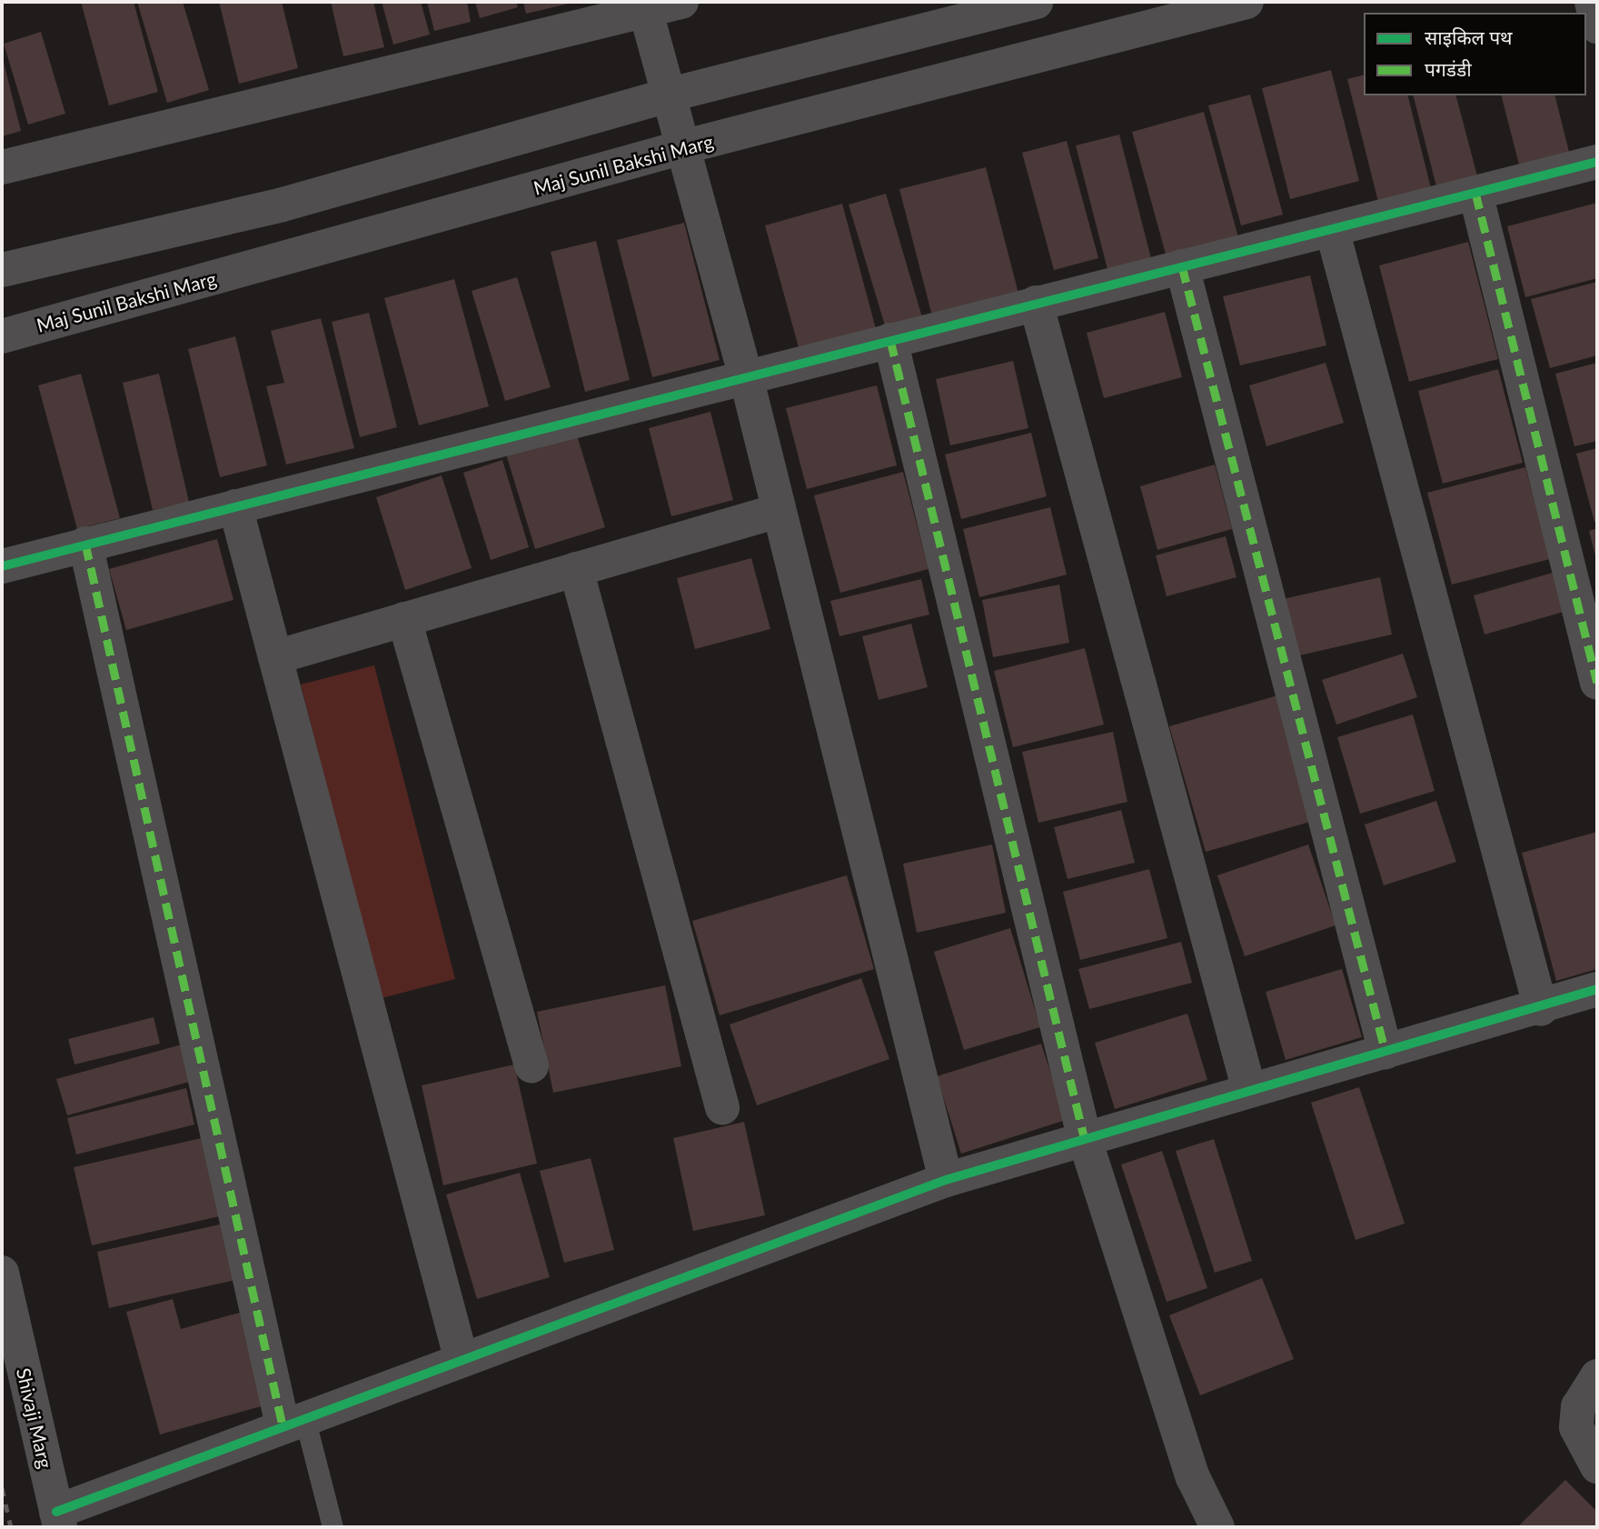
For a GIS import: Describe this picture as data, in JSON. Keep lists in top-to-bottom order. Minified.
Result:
{"streets":{"main road":["Shivaji Marg"],"street":["Maj Sunil Bakshi Marg"]},"legend":["साइकिल पथ","पगडंडी"]}
